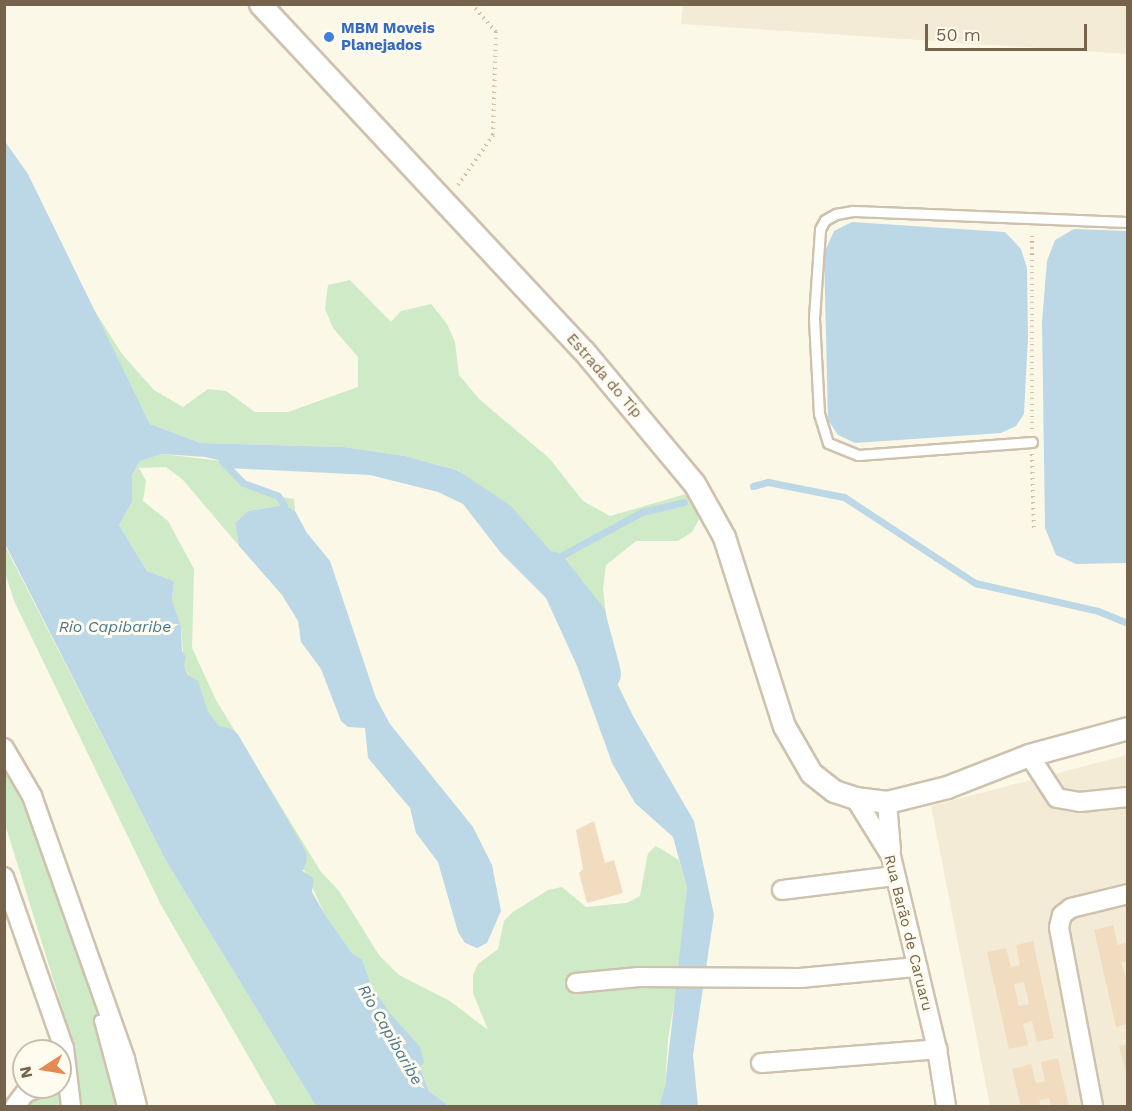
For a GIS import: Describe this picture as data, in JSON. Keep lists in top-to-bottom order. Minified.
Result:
{"streets":{"street":["Estrada do Tip","Rua Barão de Caruaru"]},"crossings":[["Estrada do Tip","Rua Barão de Caruaru"]],"water":["Rio Capibaribe"],"places":["MBM Moveis Planejados"],"scale_bar":"50 m","north":"left"}
